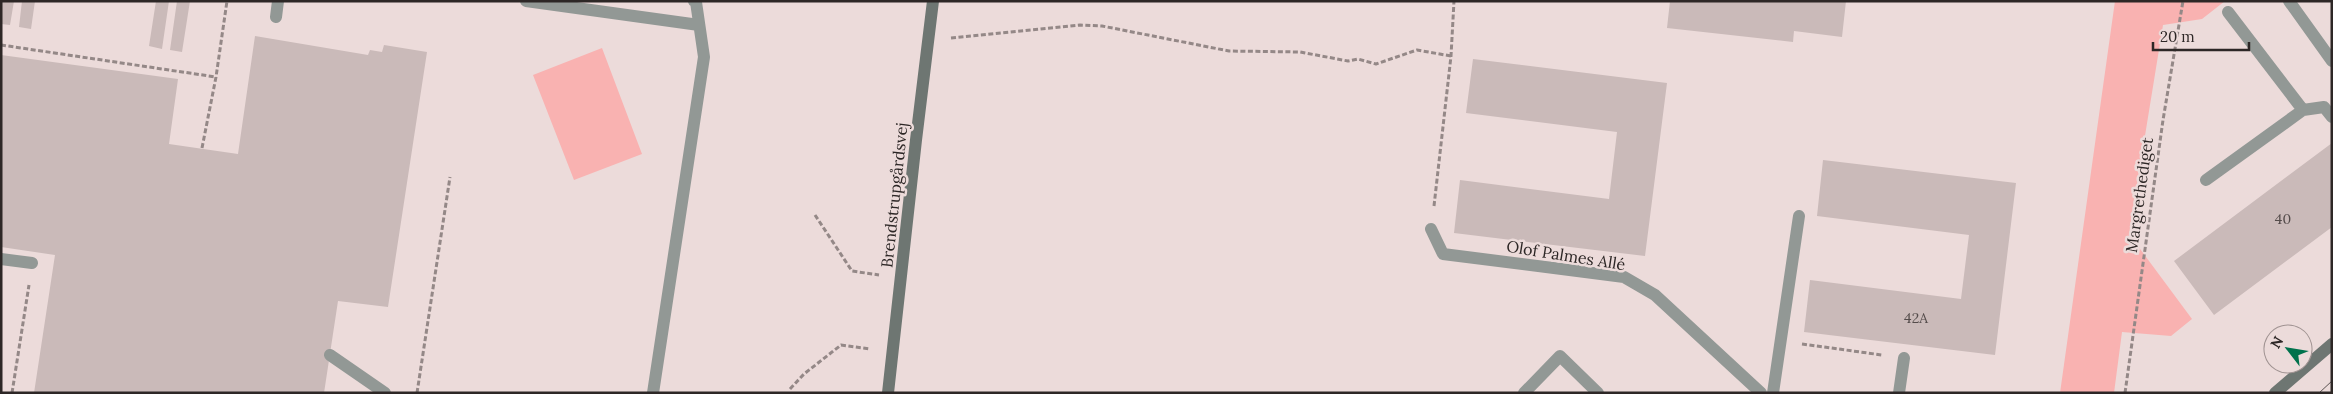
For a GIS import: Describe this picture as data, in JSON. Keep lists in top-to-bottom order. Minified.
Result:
{"streets":{"street":["Brendstrupgårdsvej","Olof Palmes Allé"],"path":["Margrethediget"]},"house_numbers":["40","42A"],"scale_bar":"20 m","north":"top left"}
